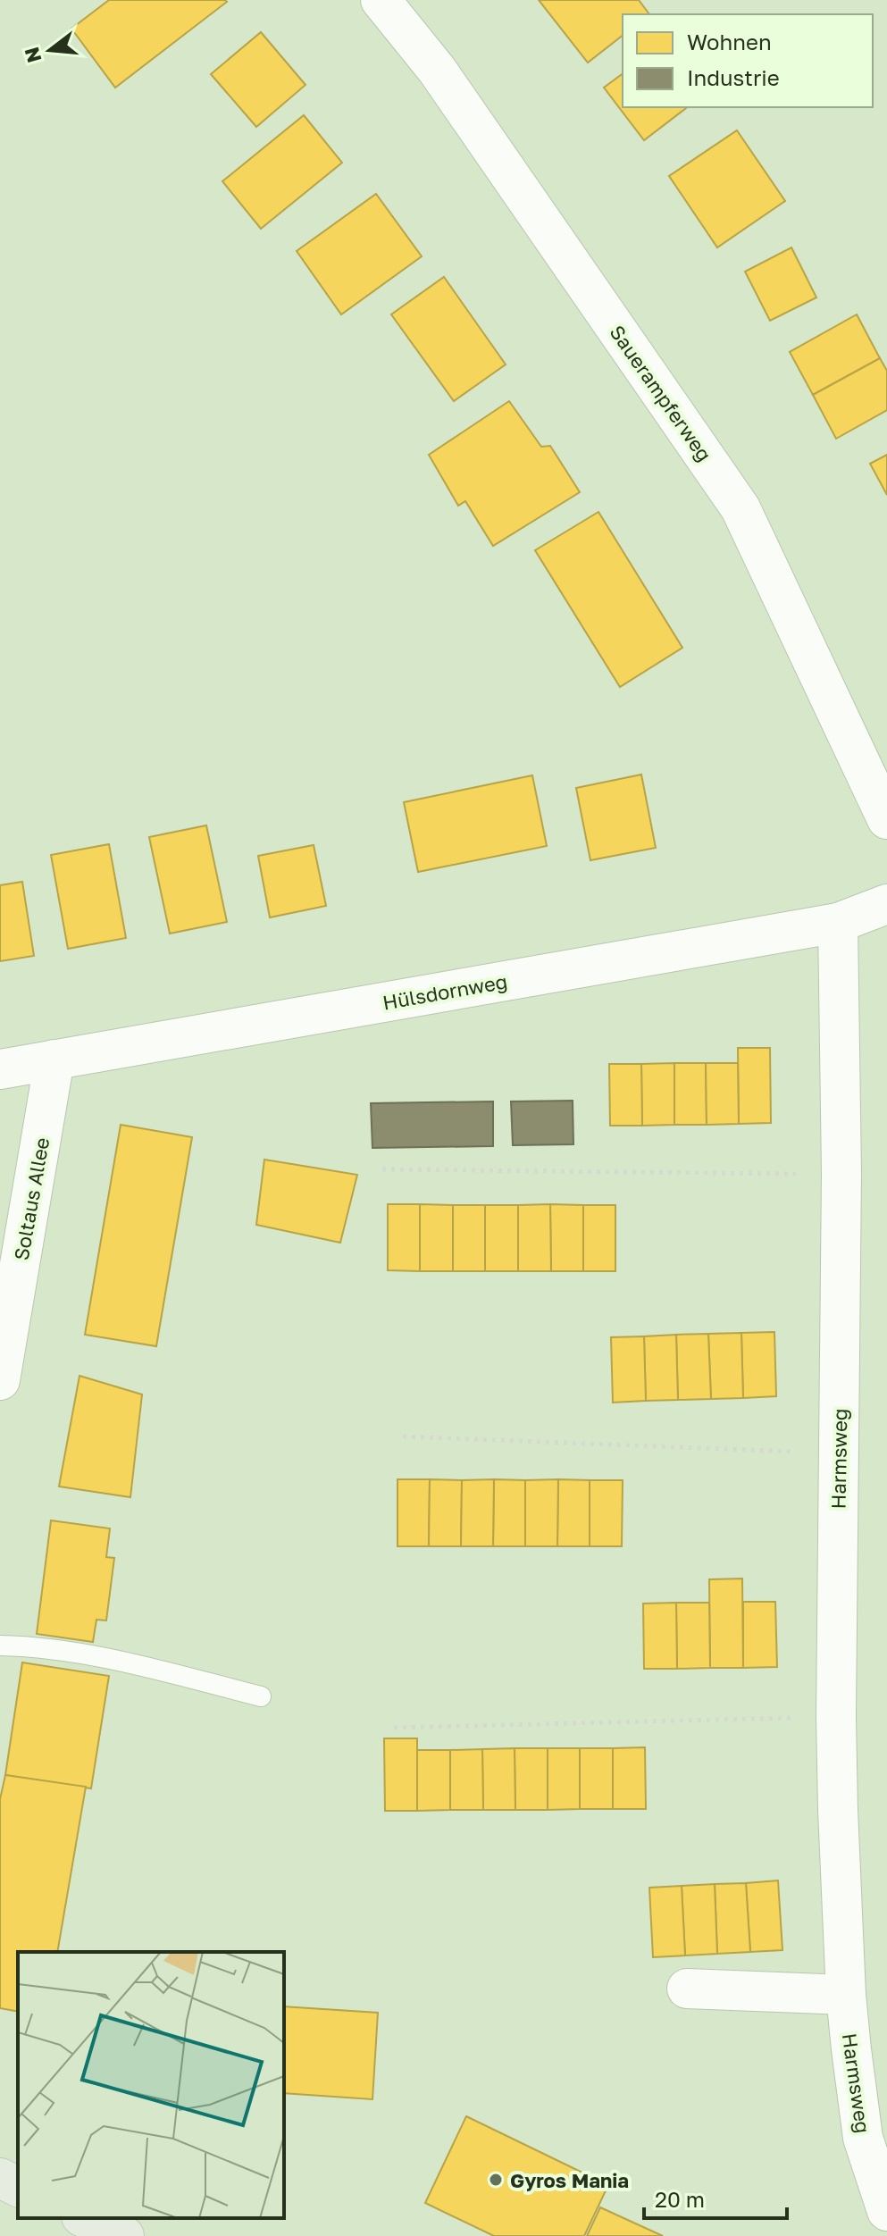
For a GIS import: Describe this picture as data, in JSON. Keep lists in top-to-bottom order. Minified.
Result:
{"streets":{"street":["Sauerampferweg","Hülsdornweg","Soltaus Allee","Harmsweg"]},"crossings":[["Hülsdornweg","Soltaus Allee"],["Hülsdornweg","Harmsweg"]],"places":["Gyros Mania"],"legend":["Wohnen","Industrie"],"scale_bar":"20 m","north":"left"}
